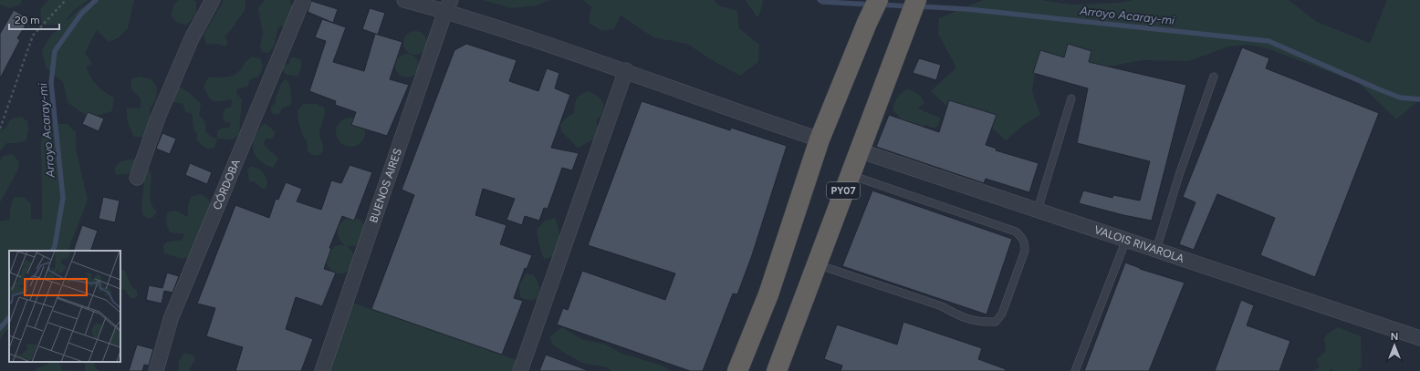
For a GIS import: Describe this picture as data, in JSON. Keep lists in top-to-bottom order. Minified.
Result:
{"streets":{"highway":["PY07"],"street":["CÓRDOBA","BUENOS AIRES","VALOIS RIVAROLA"]},"crossings":[["PY07","VALOIS RIVAROLA"]],"water":["Arroyo Acaray-mi"],"scale_bar":"20 m","north":"top"}
